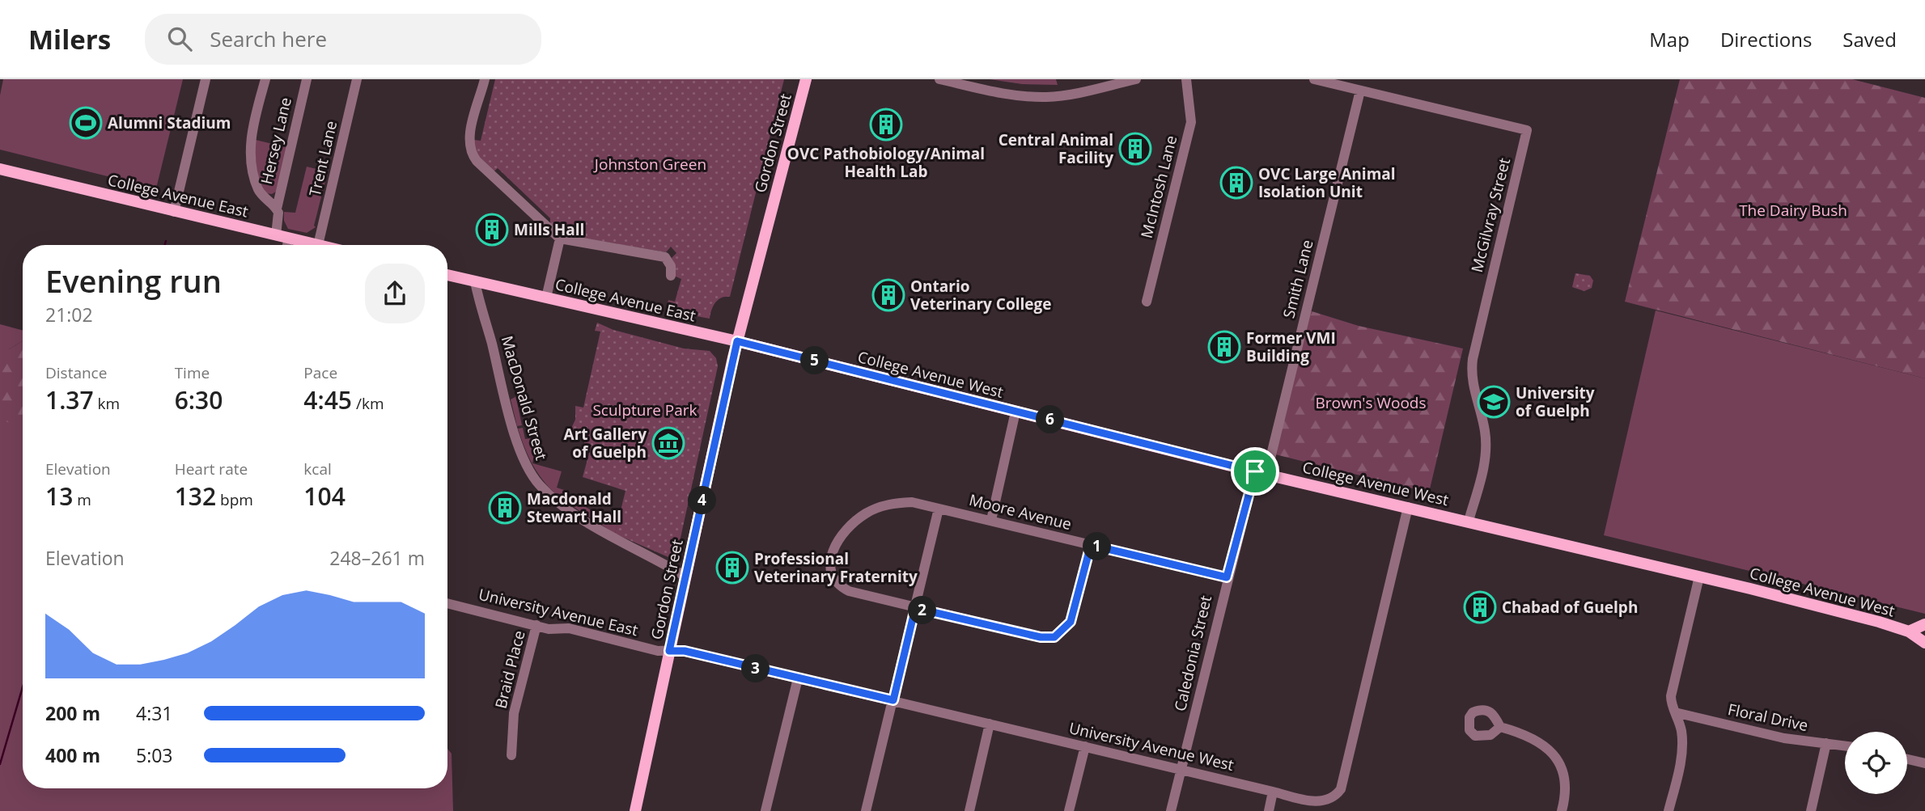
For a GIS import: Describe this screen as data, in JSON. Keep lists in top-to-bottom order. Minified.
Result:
{"streets":{"main road":["Gordon Street","College Avenue East","College Avenue West"],"street":["Hersey Lane","Trent Lane","McIntosh Lane","McGilvray Street","Smith Lane","MacDonald Street","Moore Avenue","University Avenue East","Caledonia Street","Braid Place","Floral Drive","University Avenue West"]},"crossings":[["Hersey Lane","College Avenue East"],["Gordon Street","College Avenue East"],["Gordon Street","College Avenue West"],["Gordon Street","MacDonald Street"],["Gordon Street","University Avenue East"],["Gordon Street","University Avenue West"],["Trent Lane","College Avenue East"],["College Avenue East","College Avenue West"],["College Avenue East","MacDonald Street"],["McGilvray Street","Smith Lane"],["McGilvray Street","College Avenue West"],["Smith Lane","College Avenue West"],["Smith Lane","Caledonia Street"],["College Avenue West","Caledonia Street"],["College Avenue West","University Avenue West"],["Moore Avenue","Caledonia Street"],["University Avenue East","Braid Place"],["University Avenue East","University Avenue West"],["Caledonia Street","University Avenue West"]],"parks":["Johnston Green","The Dairy Bush","Brown's Woods","Sculpture Park"],"places":{"sports":["Alumni Stadium"],"building":["OVC Pathobiology/Animal Health Lab","Central Animal Facility","OVC Large Animal Isolation Unit","Mills Hall","Ontario Veterinary College","Former VMI Building","Macdonald Stewart Hall","Professional Veterinary Fraternity","Chabad of Guelph"],"school or university":["University of Guelph"],"museum":["Art Gallery of Guelph"]},"page":{"header":"Milers","search":"Search here","nav":["Map","Directions","Saved"],"heading":["Evening run","21:02"],"stats":[["Distance","1.37 km"],["Time","6:30"],["Pace","4:45 /km"],["Elevation","13 m"],["Heart rate","132 bpm"],["kcal","104"]],"pins":["5","6","4","1","2","3"],"chart":["Elevation","248–261 m"],"list":[{"name":"200 m","note":"4:31"},{"name":"400 m","note":"5:03"}]}}
